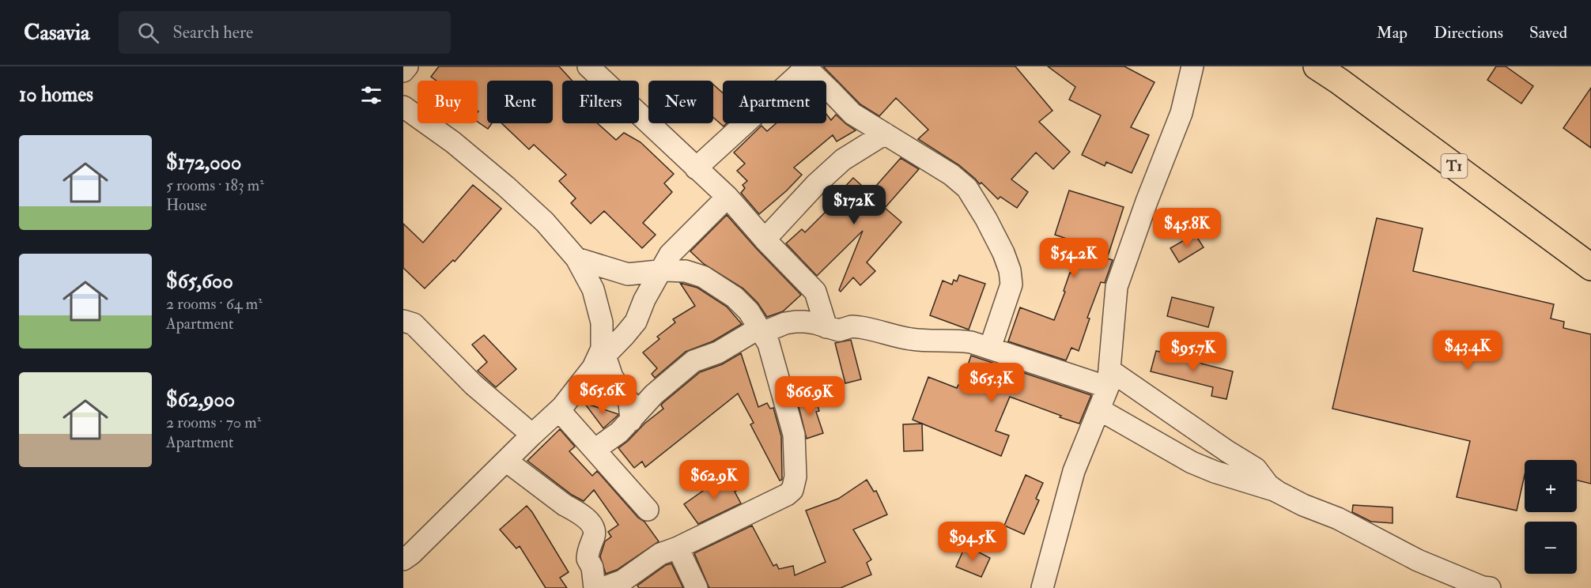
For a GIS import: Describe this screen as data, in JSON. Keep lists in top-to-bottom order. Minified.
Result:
{"streets":{"highway":["T1"]},"page":{"header":"Casavia","search":"Search here","nav":["Map","Directions","Saved"],"heading":"10 homes","chip":["Buy","Rent","Filters","New","Apartment"],"list":[{"name":"$172,000","note":"5 rooms · 183 m² · House"},{"name":"$65,600","note":"2 rooms · 64 m² · Apartment"},{"name":"$62,900","note":"2 rooms · 70 m² · Apartment"}],"price":["$172K","$45.8K","$54.2K","$43.4K","$95.7K","$65.3K","$65.6K","$66.9K","$62.9K","$94.5K"],"map_buttons":["+","−"]}}
